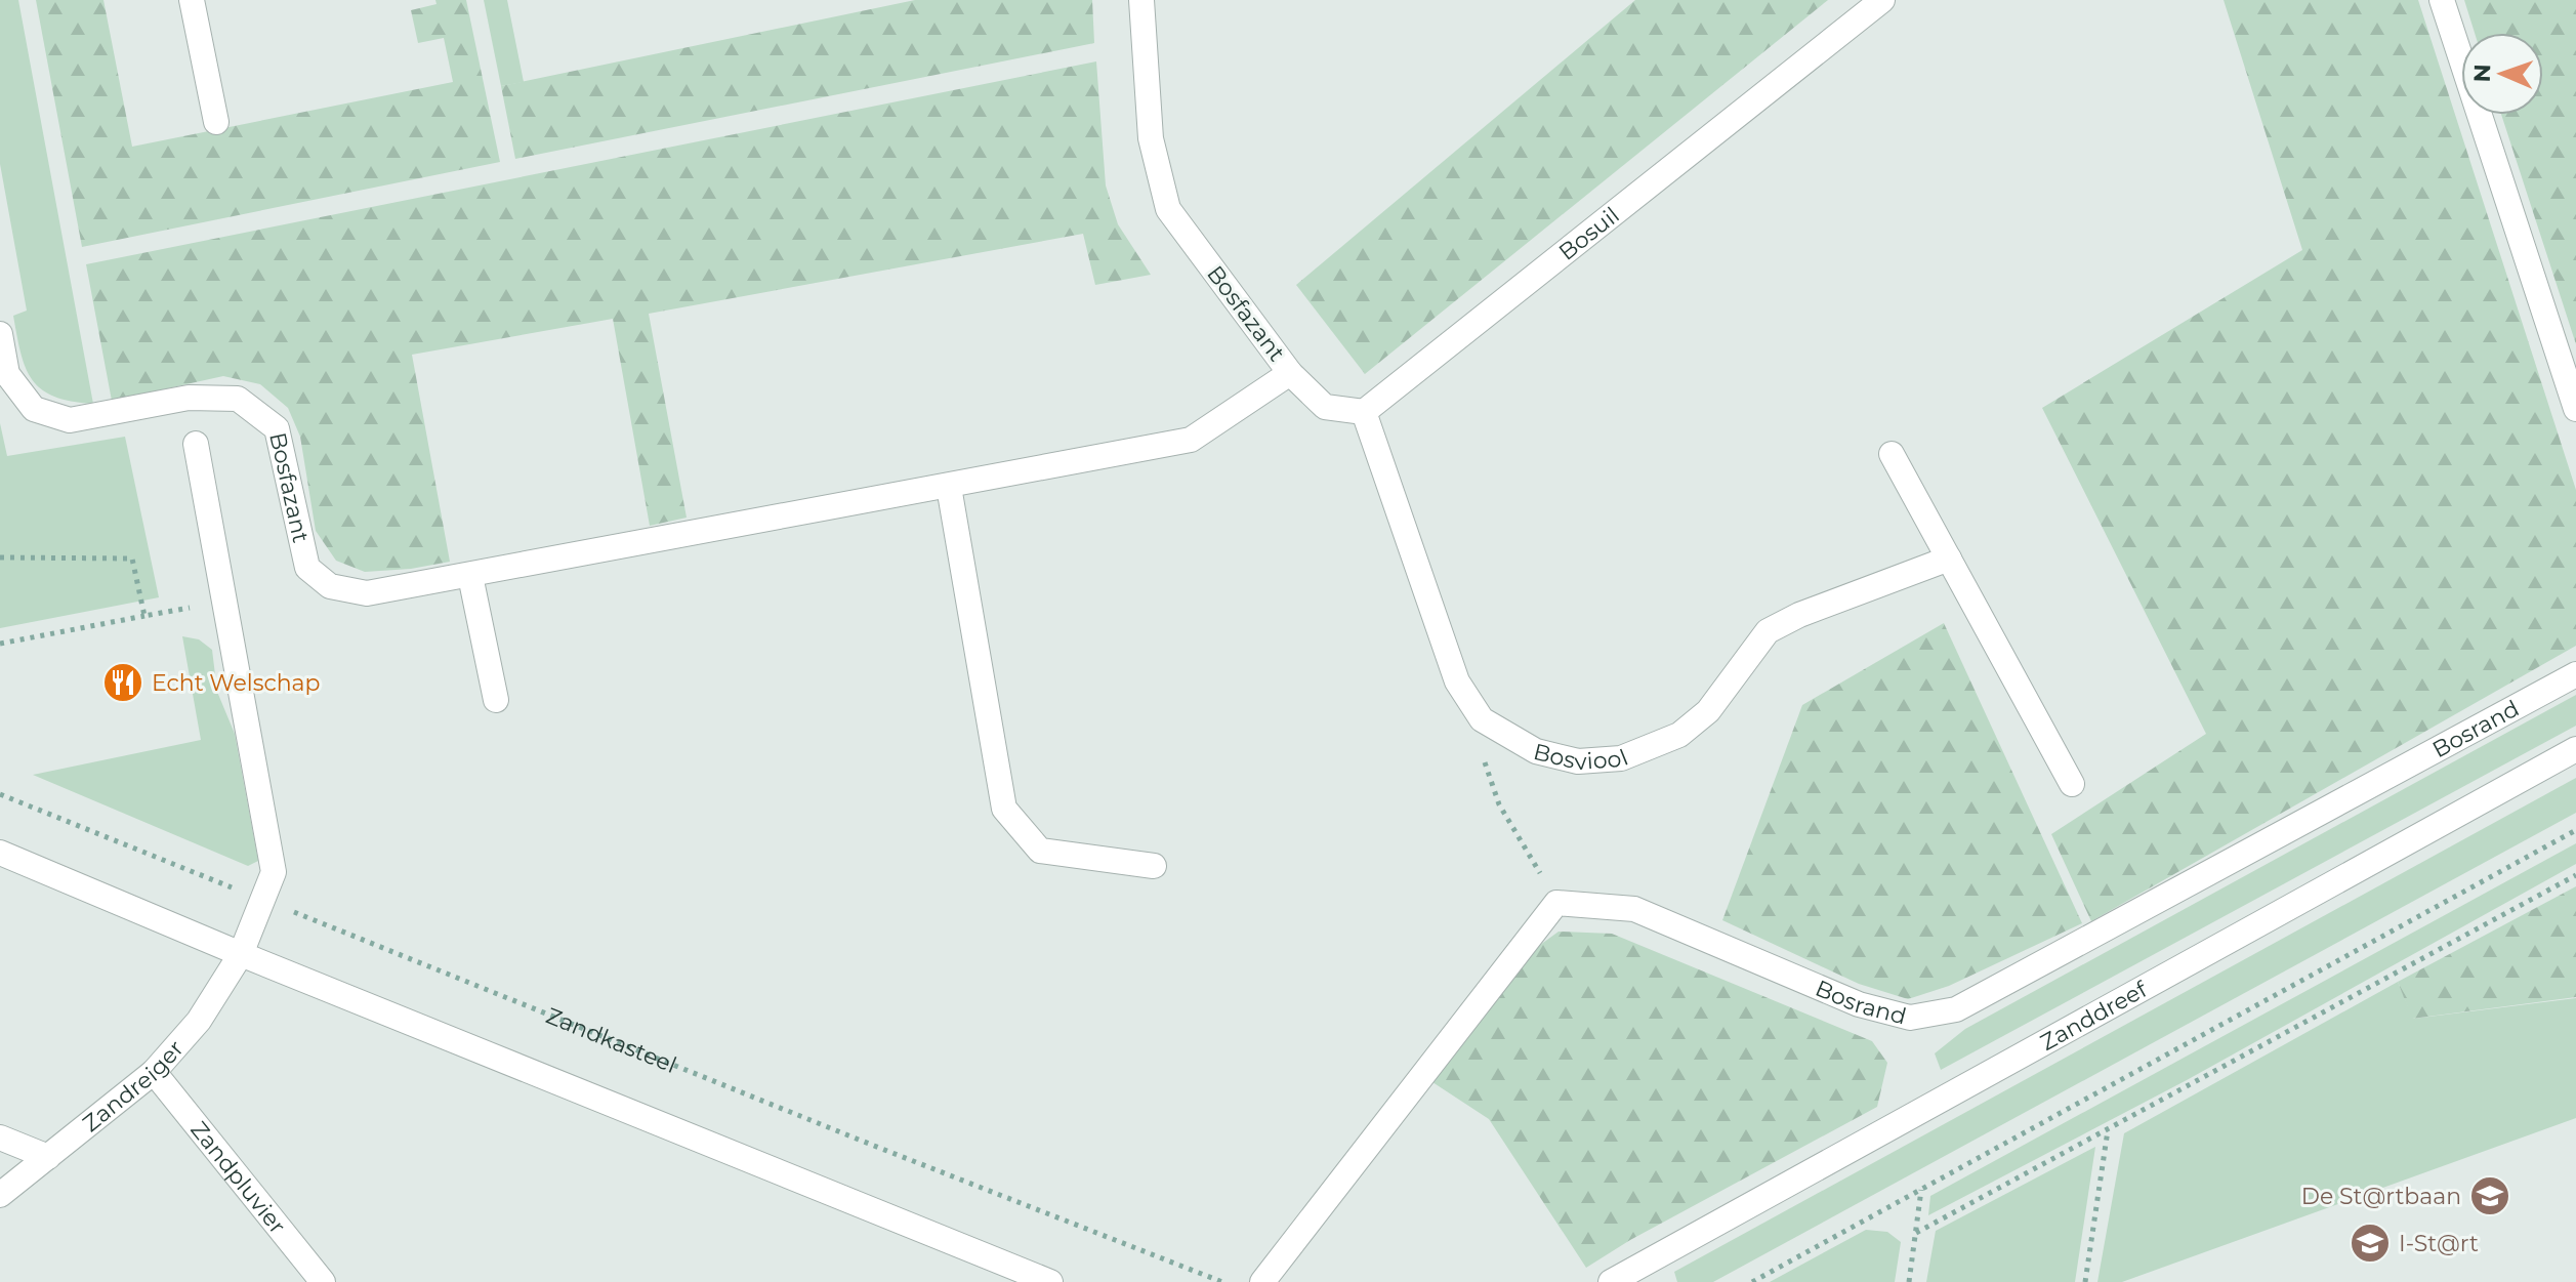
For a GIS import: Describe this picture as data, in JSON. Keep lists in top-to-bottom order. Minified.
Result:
{"streets":{"street":["Bosuil","Bosfazant","Bosrand","Bosviool","Zanddreef","Zandreiger","Zandpluvier"],"path":["Zandkasteel"]},"crossings":[["Bosuil","Bosviool"],["Zandkasteel","Zandreiger"],["Zandreiger","Zandpluvier"]],"places":{"restaurant":["Echt Welschap"],"school or university":["De St@rtbaan","I-St@rt"]},"north":"left"}
